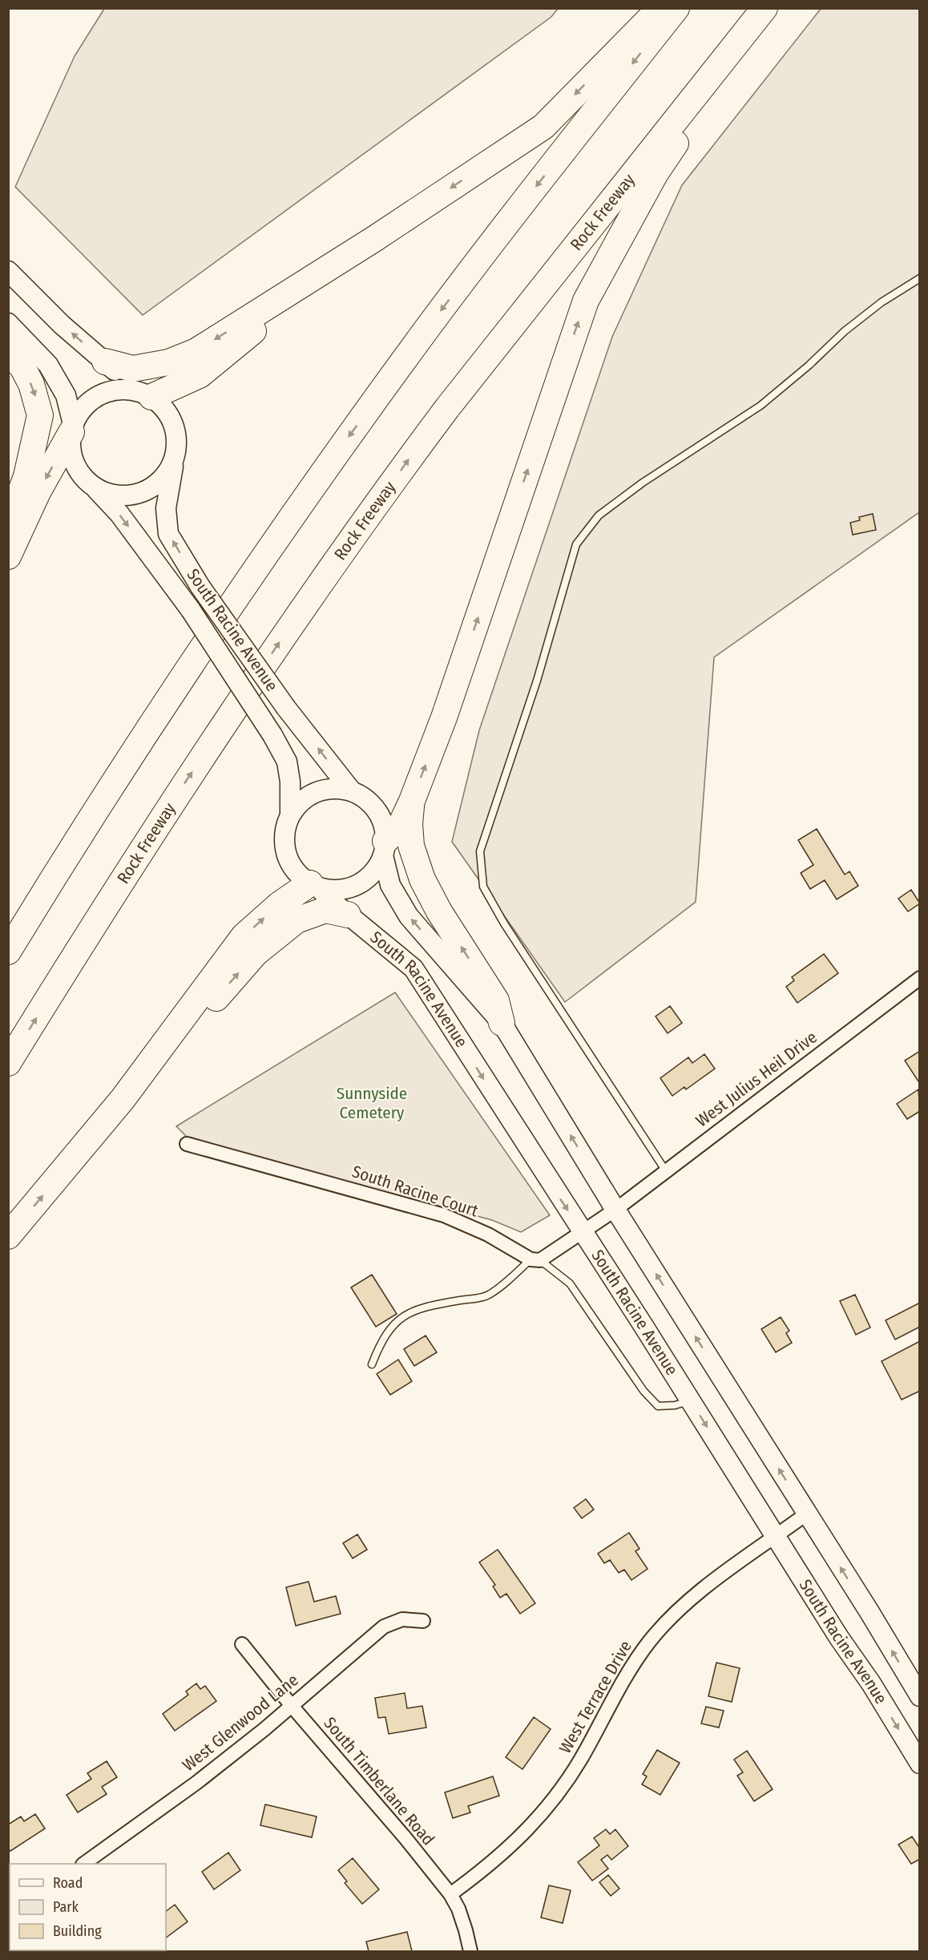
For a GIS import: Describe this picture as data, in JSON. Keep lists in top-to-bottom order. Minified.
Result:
{"streets":{"highway":["Rock Freeway"],"main road":["South Racine Avenue"],"street":["West Julius Heil Drive","South Racine Court","West Terrace Drive","West Glenwood Lane","South Timberlane Road"]},"crossings":[["South Racine Avenue","West Julius Heil Drive"],["South Racine Avenue","West Terrace Drive"],["West Terrace Drive","South Timberlane Road"],["West Glenwood Lane","South Timberlane Road"]],"parks":["Sunnyside Cemetery"],"legend":["Road","Park","Building"]}
